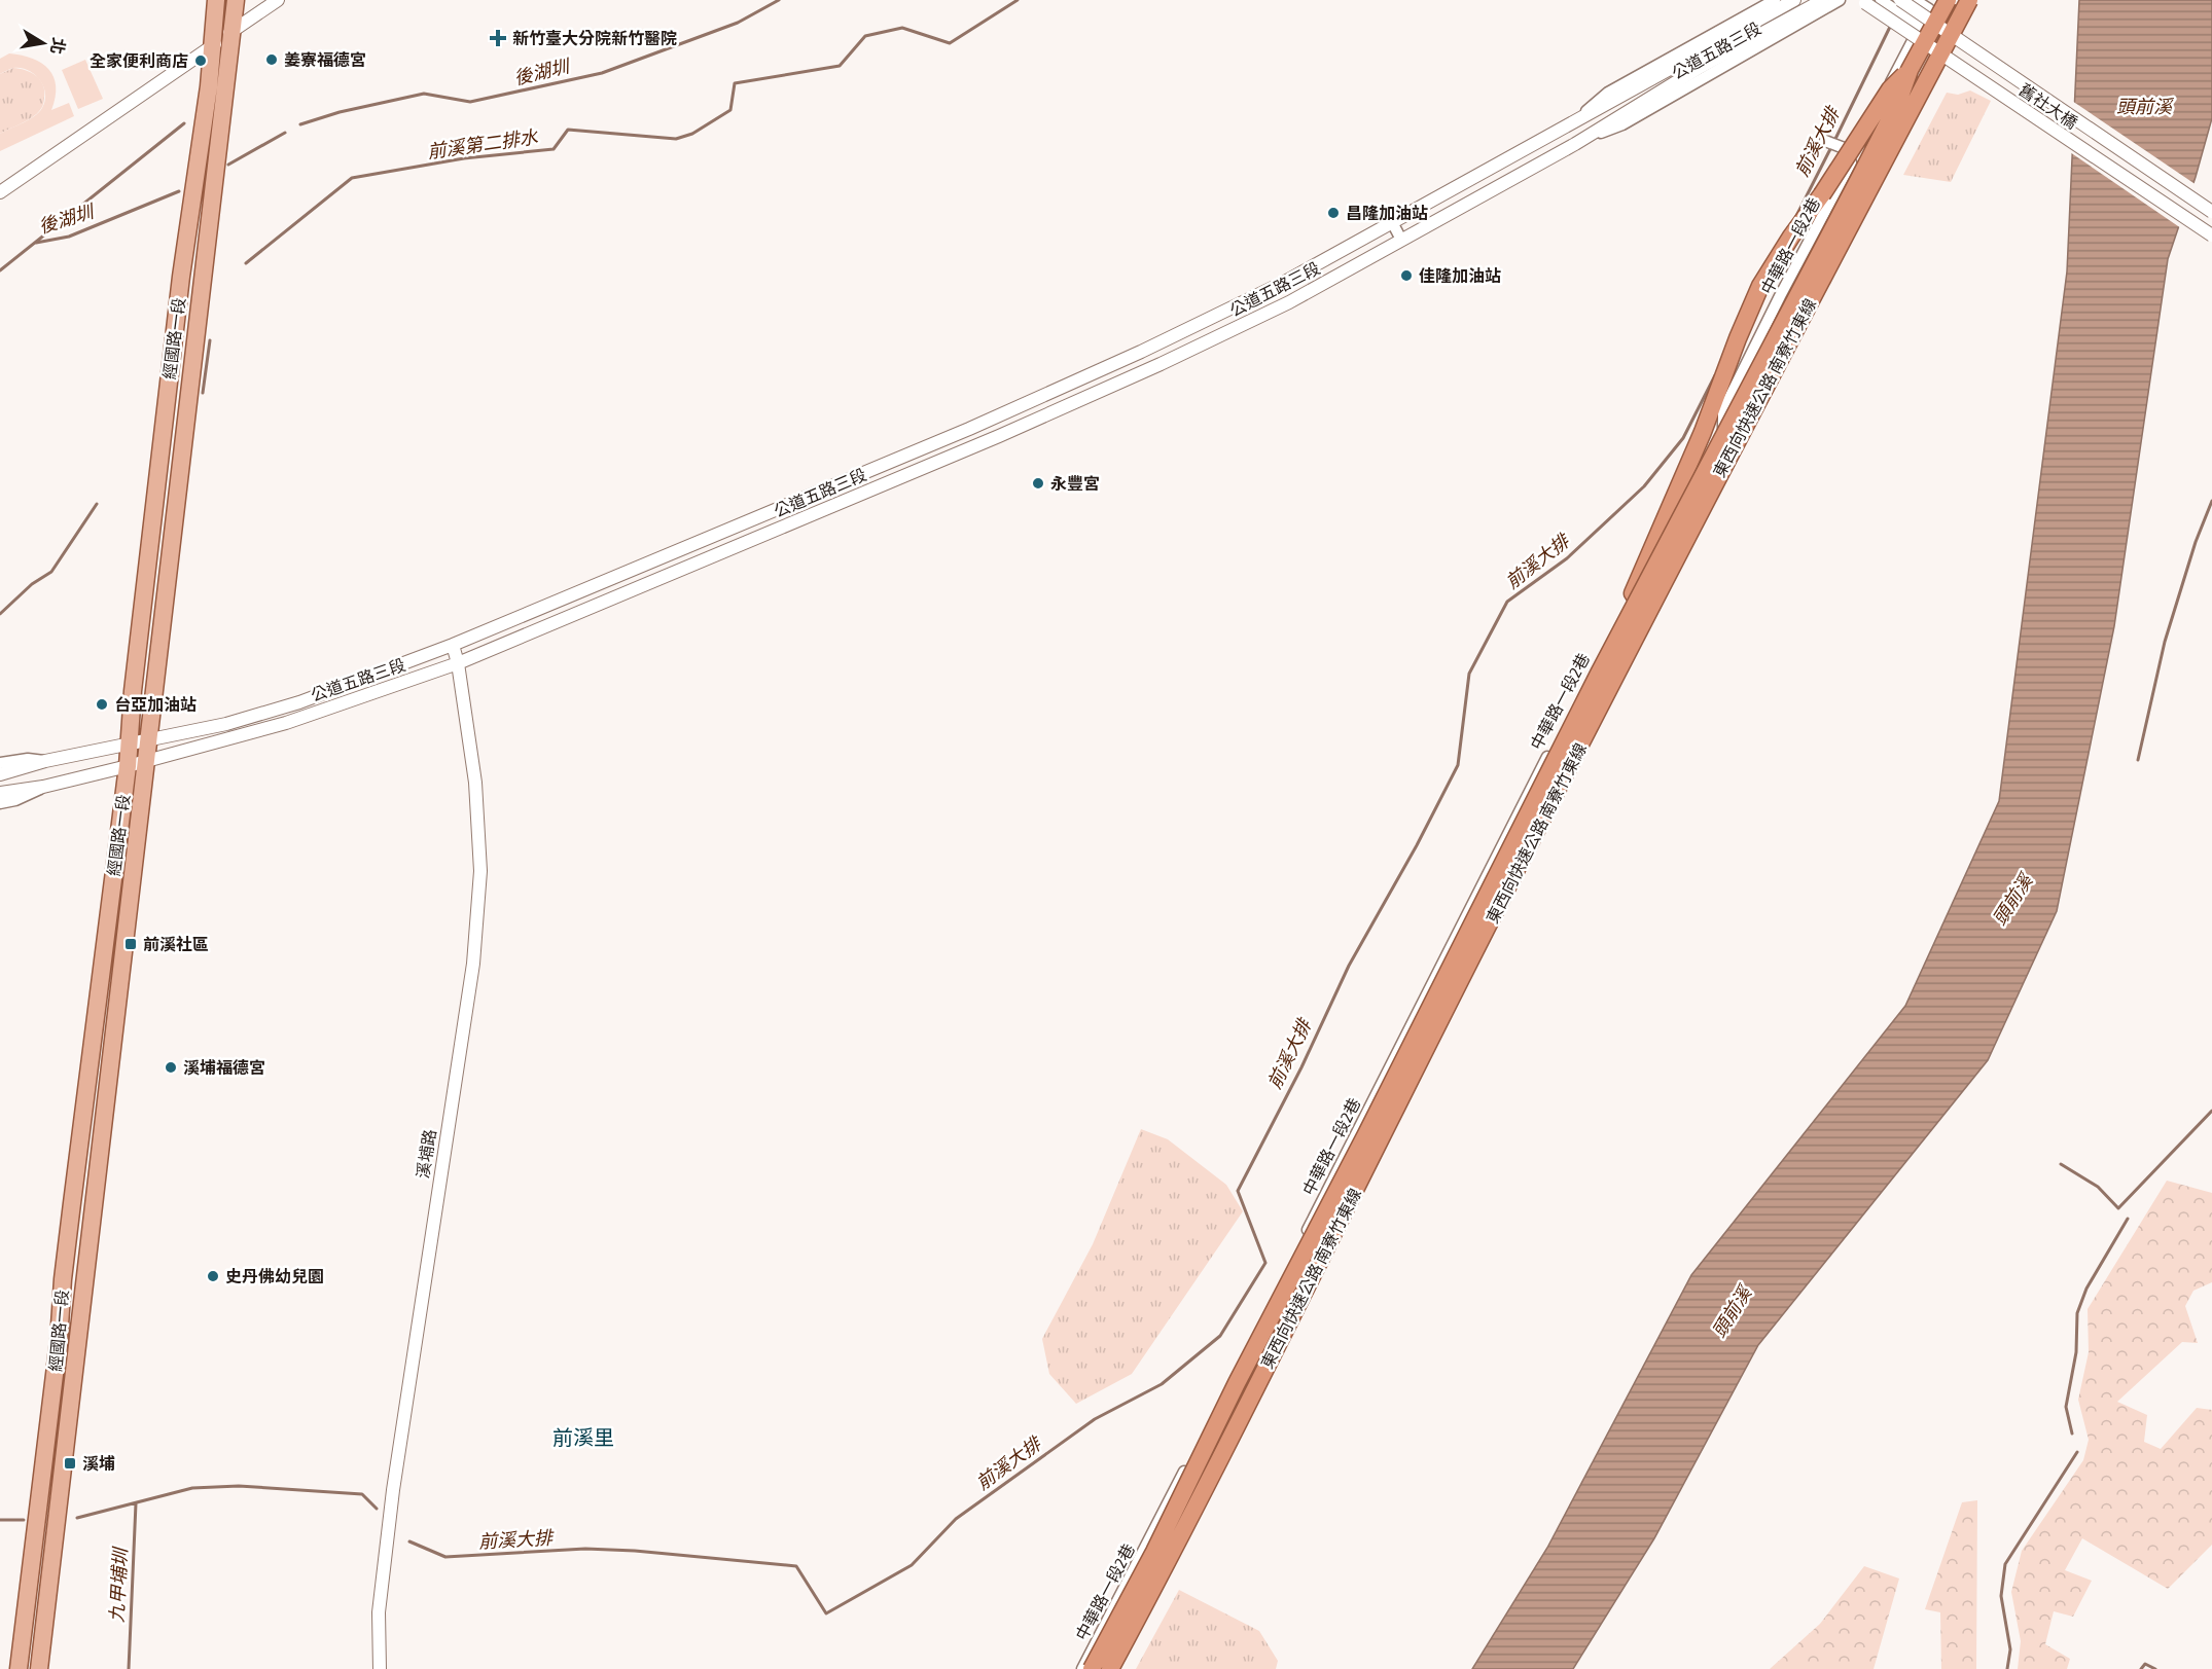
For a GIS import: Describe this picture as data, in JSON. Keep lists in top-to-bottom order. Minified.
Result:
{"streets":{"highway":["東西向快速公路 南寮竹東線"],"main road":["經國路一段"],"street":["公道五路三段","舊社大橋","中華路一段2巷","溪埔路"]},"crossings":[["公道五路三段","經國路一段"],["公道五路三段","溪埔路"]],"districts":["前溪里"],"water":["後湖圳","頭前溪","前溪大排","前溪第二排水","九甲埔圳"],"places":{"health":["新竹臺大分院新竹醫院"],"other":["姜寮福德宮","全家便利商店","昌隆加油站","佳隆加油站","永豐宮","台亞加油站","溪埔福德宮","史丹佛幼兒園"],"transit":["前溪社區","溪埔"]},"north":"right"}
